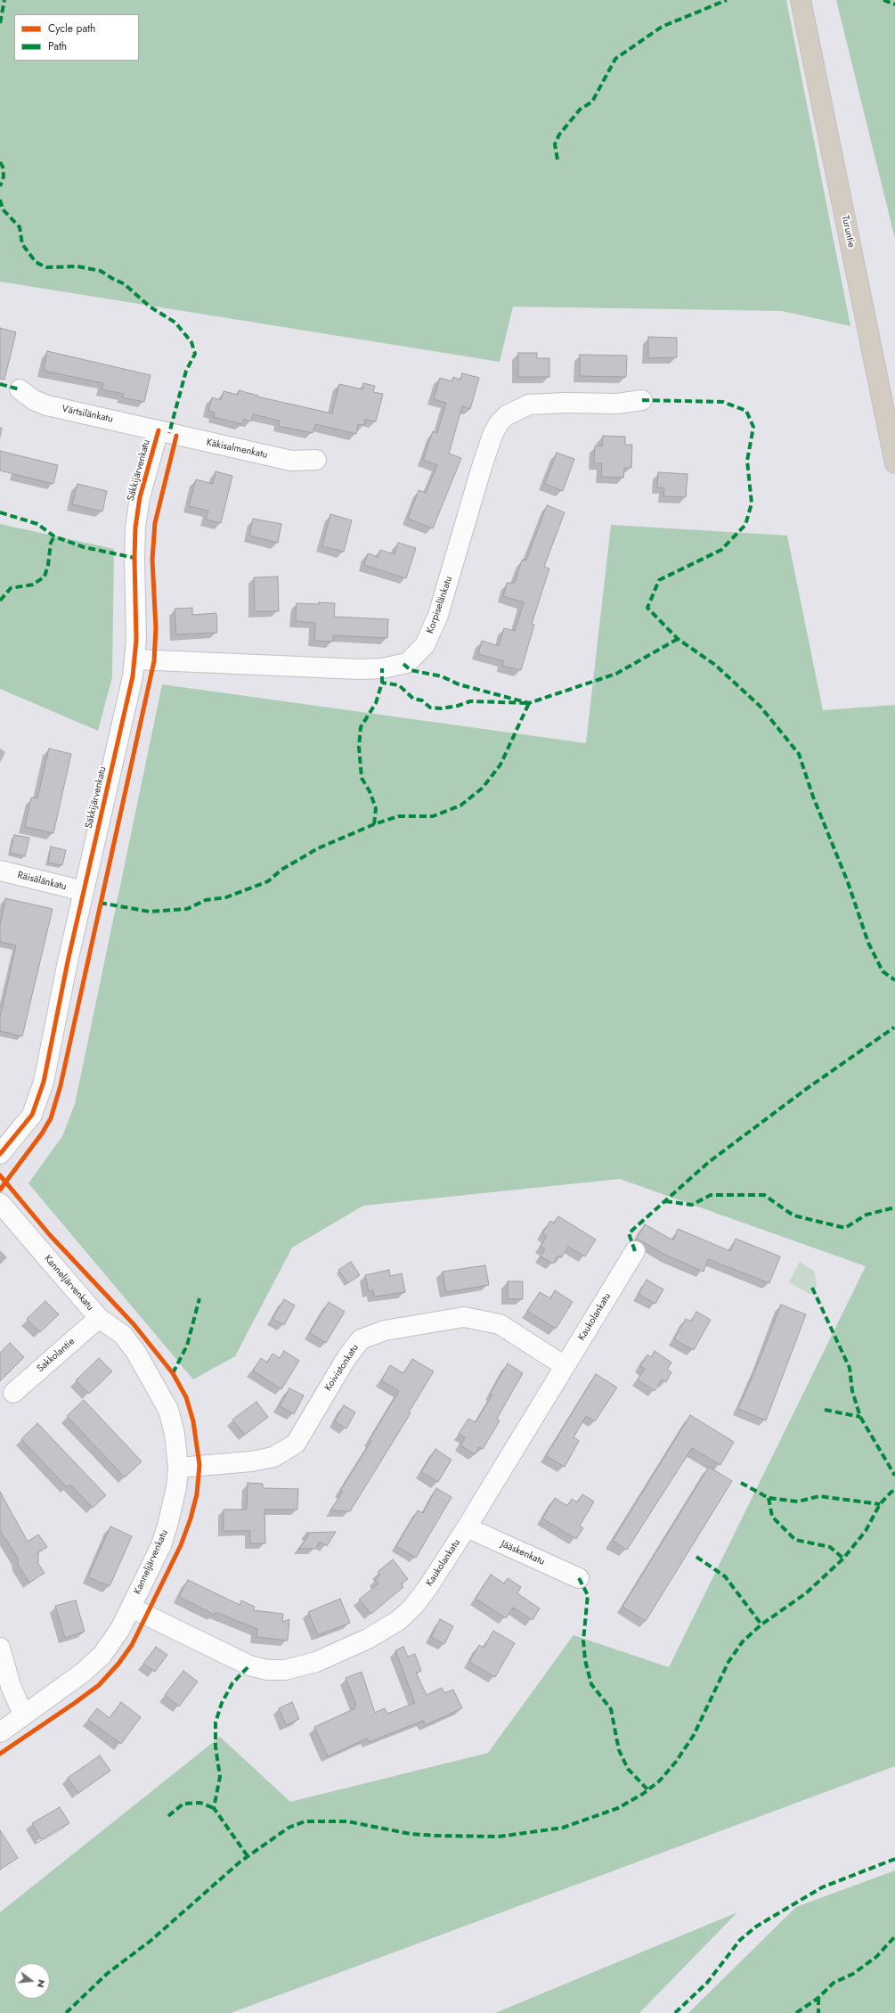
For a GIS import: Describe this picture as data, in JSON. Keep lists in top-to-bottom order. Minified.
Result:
{"streets":{"highway":["Turuntie"],"street":["Värtsilänkatu","Käkisalmenkatu","Säkkijärvenkatu","Korpiselänkatu","Räisälänkatu","Kanneljärvenkatu","Kaukolankatu","Sakkolantie","Koivistonkatu","Jääskenkatu"]},"crossings":[["Värtsilänkatu","Käkisalmenkatu"],["Värtsilänkatu","Säkkijärvenkatu"],["Käkisalmenkatu","Säkkijärvenkatu"],["Säkkijärvenkatu","Korpiselänkatu"],["Säkkijärvenkatu","Räisälänkatu"],["Kanneljärvenkatu","Kaukolankatu"],["Kanneljärvenkatu","Sakkolantie"],["Kanneljärvenkatu","Koivistonkatu"],["Kaukolankatu","Koivistonkatu"],["Kaukolankatu","Jääskenkatu"]],"legend":["Cycle path","Path"],"north":"right"}
